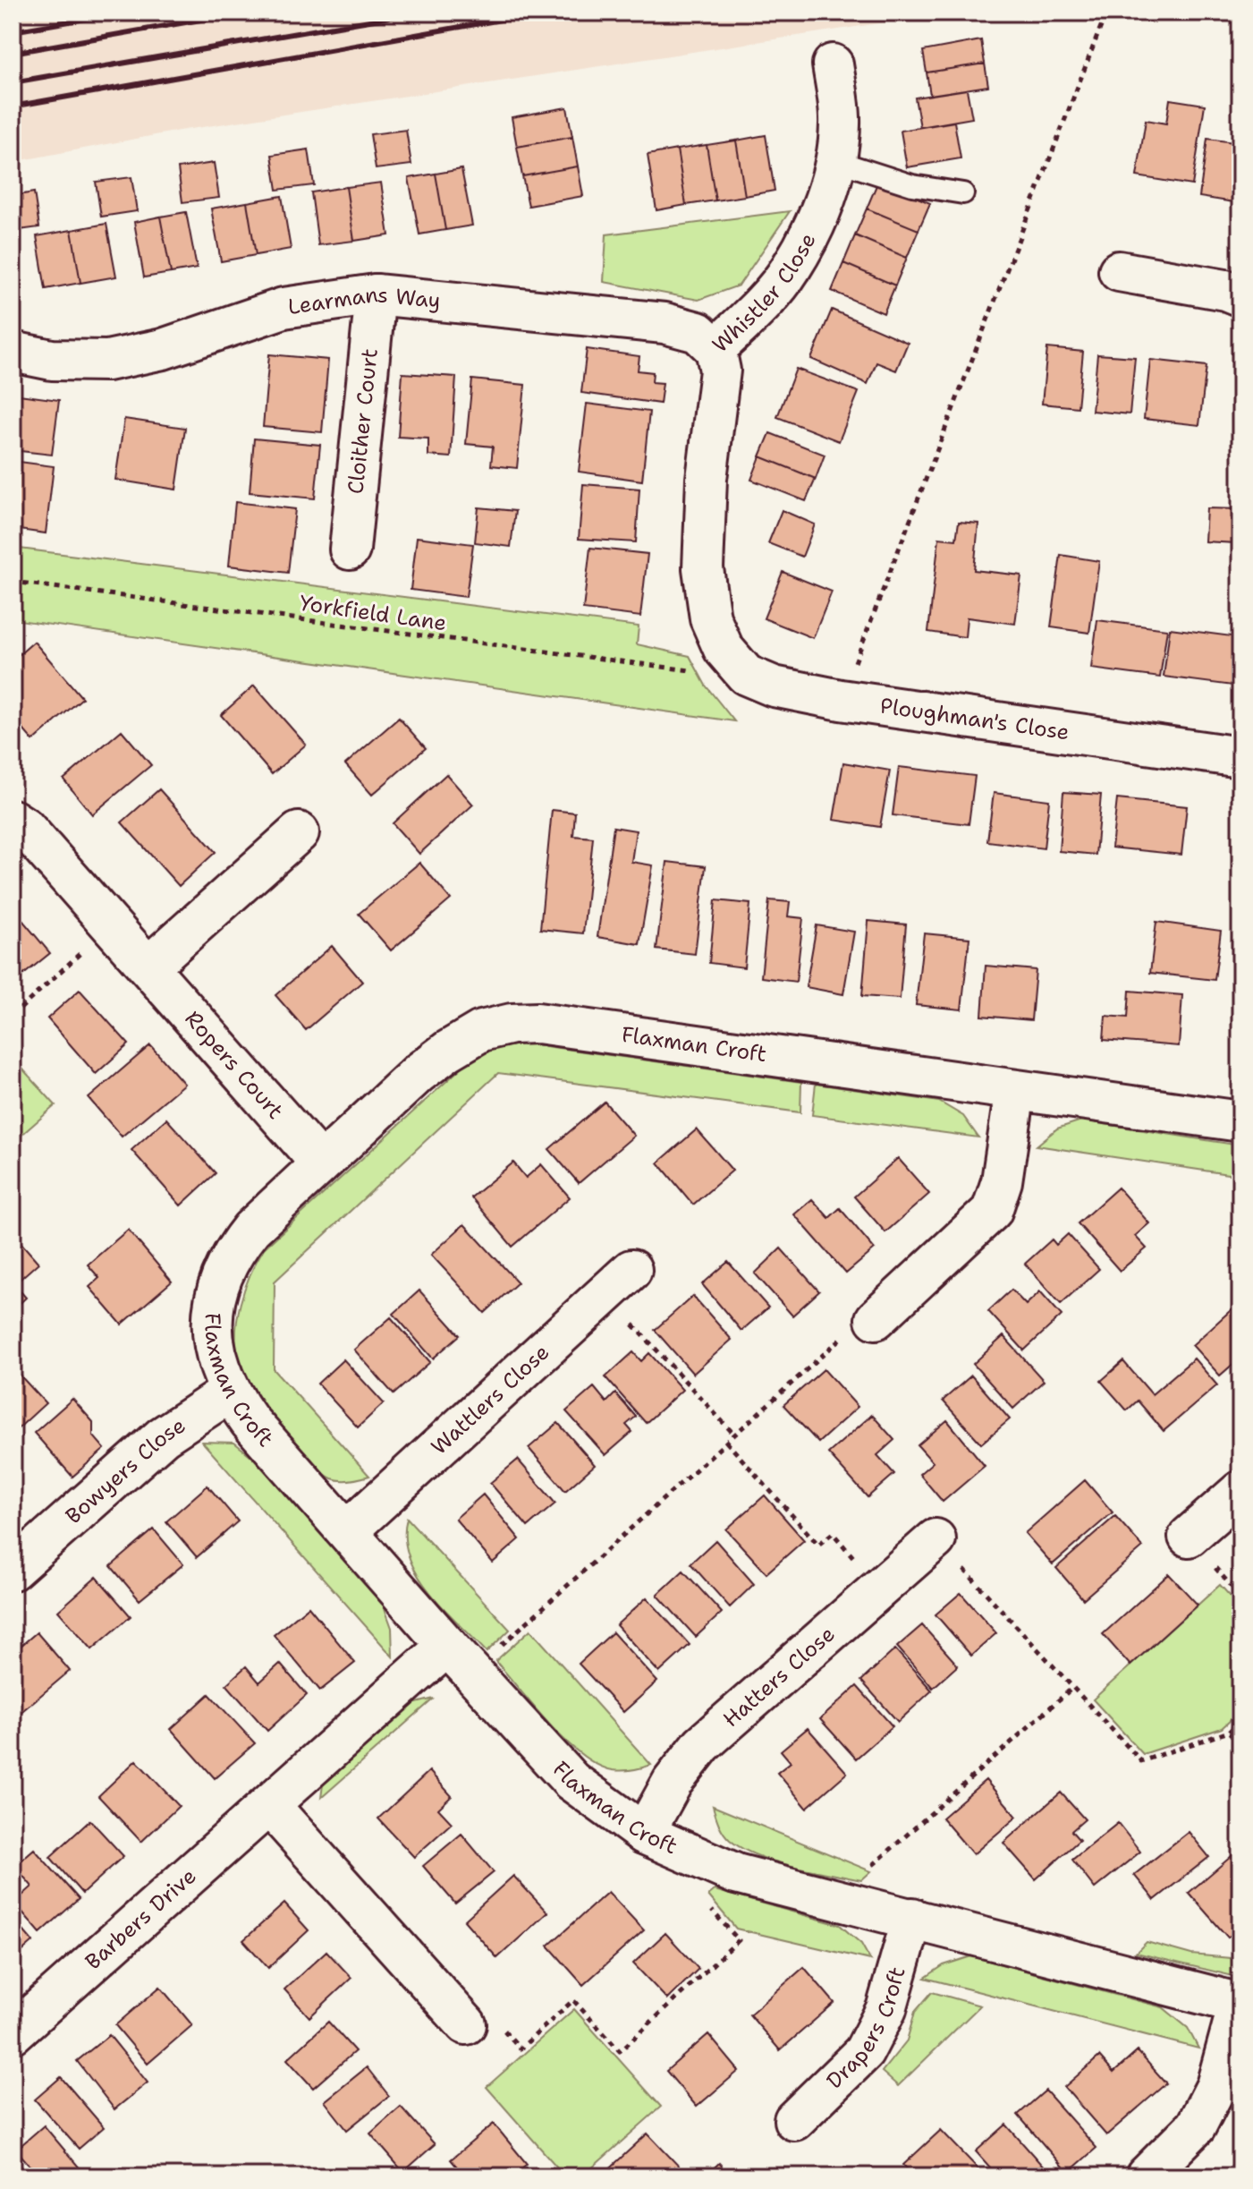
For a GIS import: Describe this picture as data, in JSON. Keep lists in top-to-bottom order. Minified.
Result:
{"streets":{"street":["Whistler Close","Learmans Way","Cloither Court","Ploughman's Close","Flaxman Croft","Ropers Court","Wattlers Close","Bowyers Close","Hatters Close","Barbers Drive","Drapers Croft"],"path":["Yorkfield Lane"]},"crossings":[["Whistler Close","Learmans Way"],["Whistler Close","Yorkfield Lane"],["Whistler Close","Ploughman's Close"],["Learmans Way","Cloither Court"],["Yorkfield Lane","Ploughman's Close"],["Flaxman Croft","Ropers Court"],["Flaxman Croft","Wattlers Close"],["Flaxman Croft","Bowyers Close"],["Flaxman Croft","Hatters Close"],["Flaxman Croft","Barbers Drive"],["Flaxman Croft","Drapers Croft"]]}
